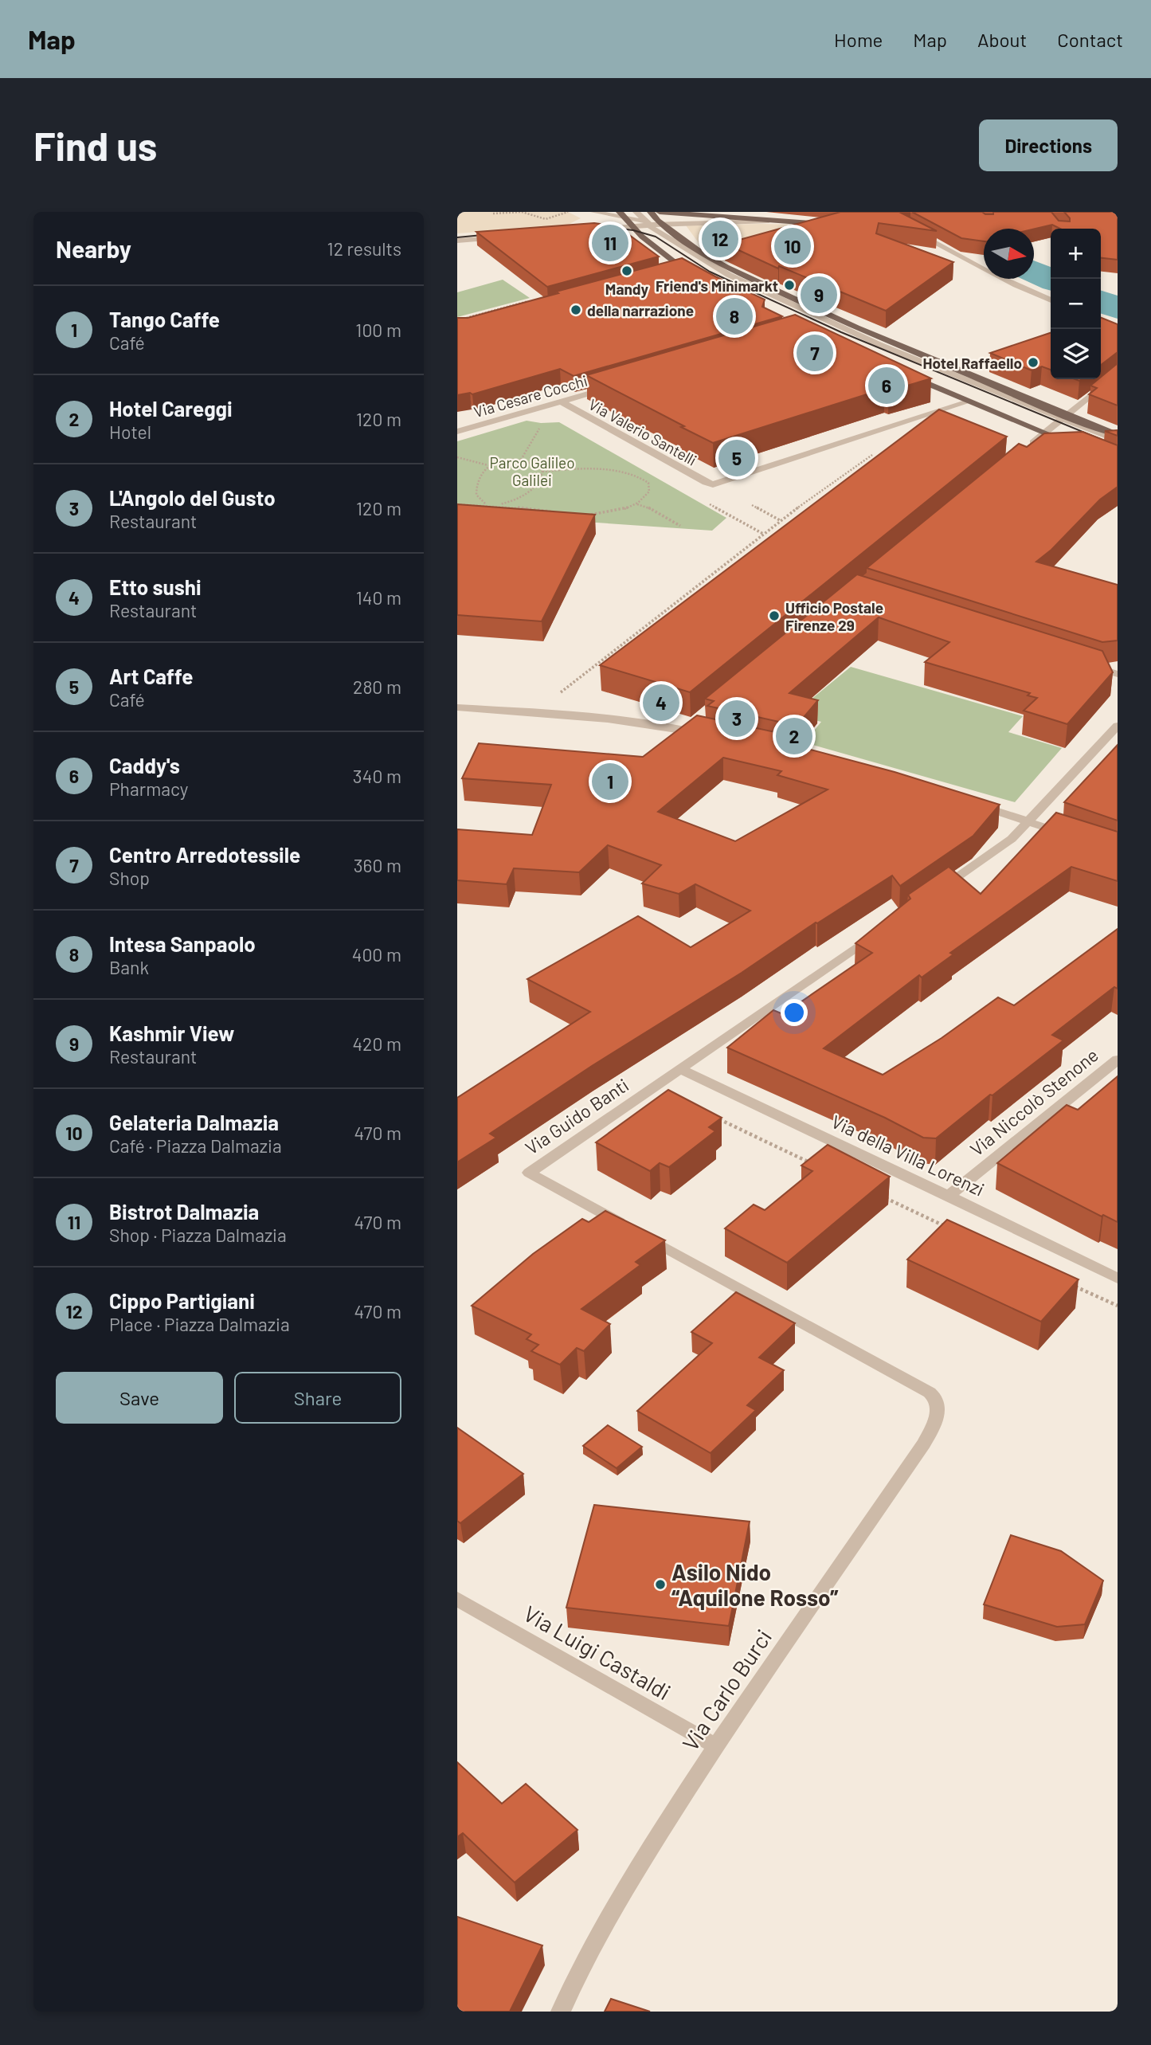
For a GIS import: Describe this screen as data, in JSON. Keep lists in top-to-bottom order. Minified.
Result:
{"streets":{"street":["Via Cesare Cocchi","Via Valerio Santelli","Via Niccolò Stenone","Via Guido Banti","Via della Villa Lorenzi","Via Luigi Castaldi","Via Carlo Burci"]},"crossings":[["Via Cesare Cocchi","Via Valerio Santelli"],["Via Niccolò Stenone","Via della Villa Lorenzi"],["Via Guido Banti","Via della Villa Lorenzi"],["Via Guido Banti","Via Carlo Burci"],["Via Luigi Castaldi","Via Carlo Burci"]],"parks":["Parco Galileo Galilei"],"places":["Mandy","Friend's Minimarkt","della narrazione","Hotel Raffaello","Ufficio Postale Firenze 29","Asilo Nido “Aquilone Rosso”"],"north":"right","page":{"header":"Map","nav":["Home","Map","About","Contact"],"buttons":["Directions",["Save","Share"]],"title":"Find us","heading":["Nearby","12 results"],"pins":["12","11","10","9","8","7","6","5","4","3","2","1"],"map_buttons":["+","−"],"list":[{"mark":"1","name":"Tango Caffe","note":"Café","value":"100 m"},{"mark":"2","name":"Hotel Careggi","note":"Hotel","value":"120 m"},{"mark":"3","name":"L'Angolo del Gusto","note":"Restaurant","value":"120 m"},{"mark":"4","name":"Etto sushi","note":"Restaurant","value":"140 m"},{"mark":"5","name":"Art Caffe","note":"Café","value":"280 m"},{"mark":"6","name":"Caddy's","note":"Pharmacy","value":"340 m"},{"mark":"7","name":"Centro Arredotessile","note":"Shop","value":"360 m"},{"mark":"8","name":"Intesa Sanpaolo","note":"Bank","value":"400 m"},{"mark":"9","name":"Kashmir View","note":"Restaurant","value":"420 m"},{"mark":"10","name":"Gelateria Dalmazia","note":"Café · Piazza Dalmazia","value":"470 m"},{"mark":"11","name":"Bistrot Dalmazia","note":"Shop · Piazza Dalmazia","value":"470 m"},{"mark":"12","name":"Cippo Partigiani","note":"Place · Piazza Dalmazia","value":"470 m"}]}}
